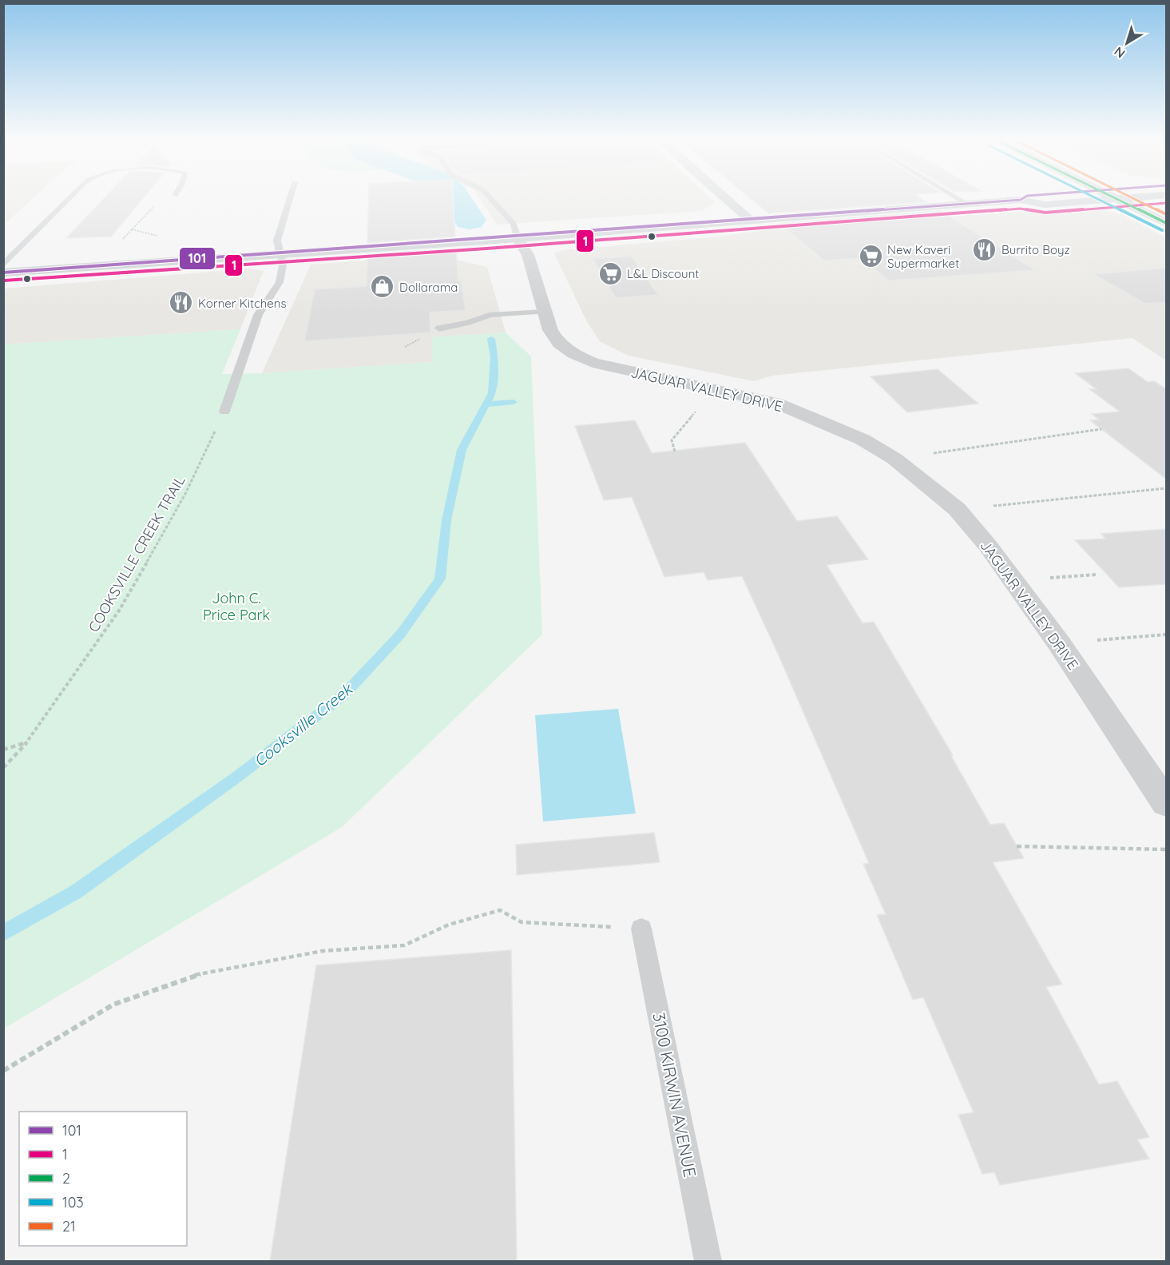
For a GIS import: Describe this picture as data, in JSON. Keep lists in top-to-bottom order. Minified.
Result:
{"streets":{"street":["JAGUAR VALLEY DRIVE"],"lane":["3100 KIRWIN AVENUE"],"path":["COOKSVILLE CREEK TRAIL"]},"water":["Cooksville Creek"],"parks":["John C. Price Park"],"places":{"restaurant":["Burrito Boyz","Korner Kitchens"],"supermarket":["New Kaveri Supermarket","L&L Discount"],"shop":["Dollarama"]},"lines":["transit line 101","transit line 2","transit line 103","transit line 21","transit line 1"],"legend":["101","1","2","103","21"],"north":"bottom left"}
